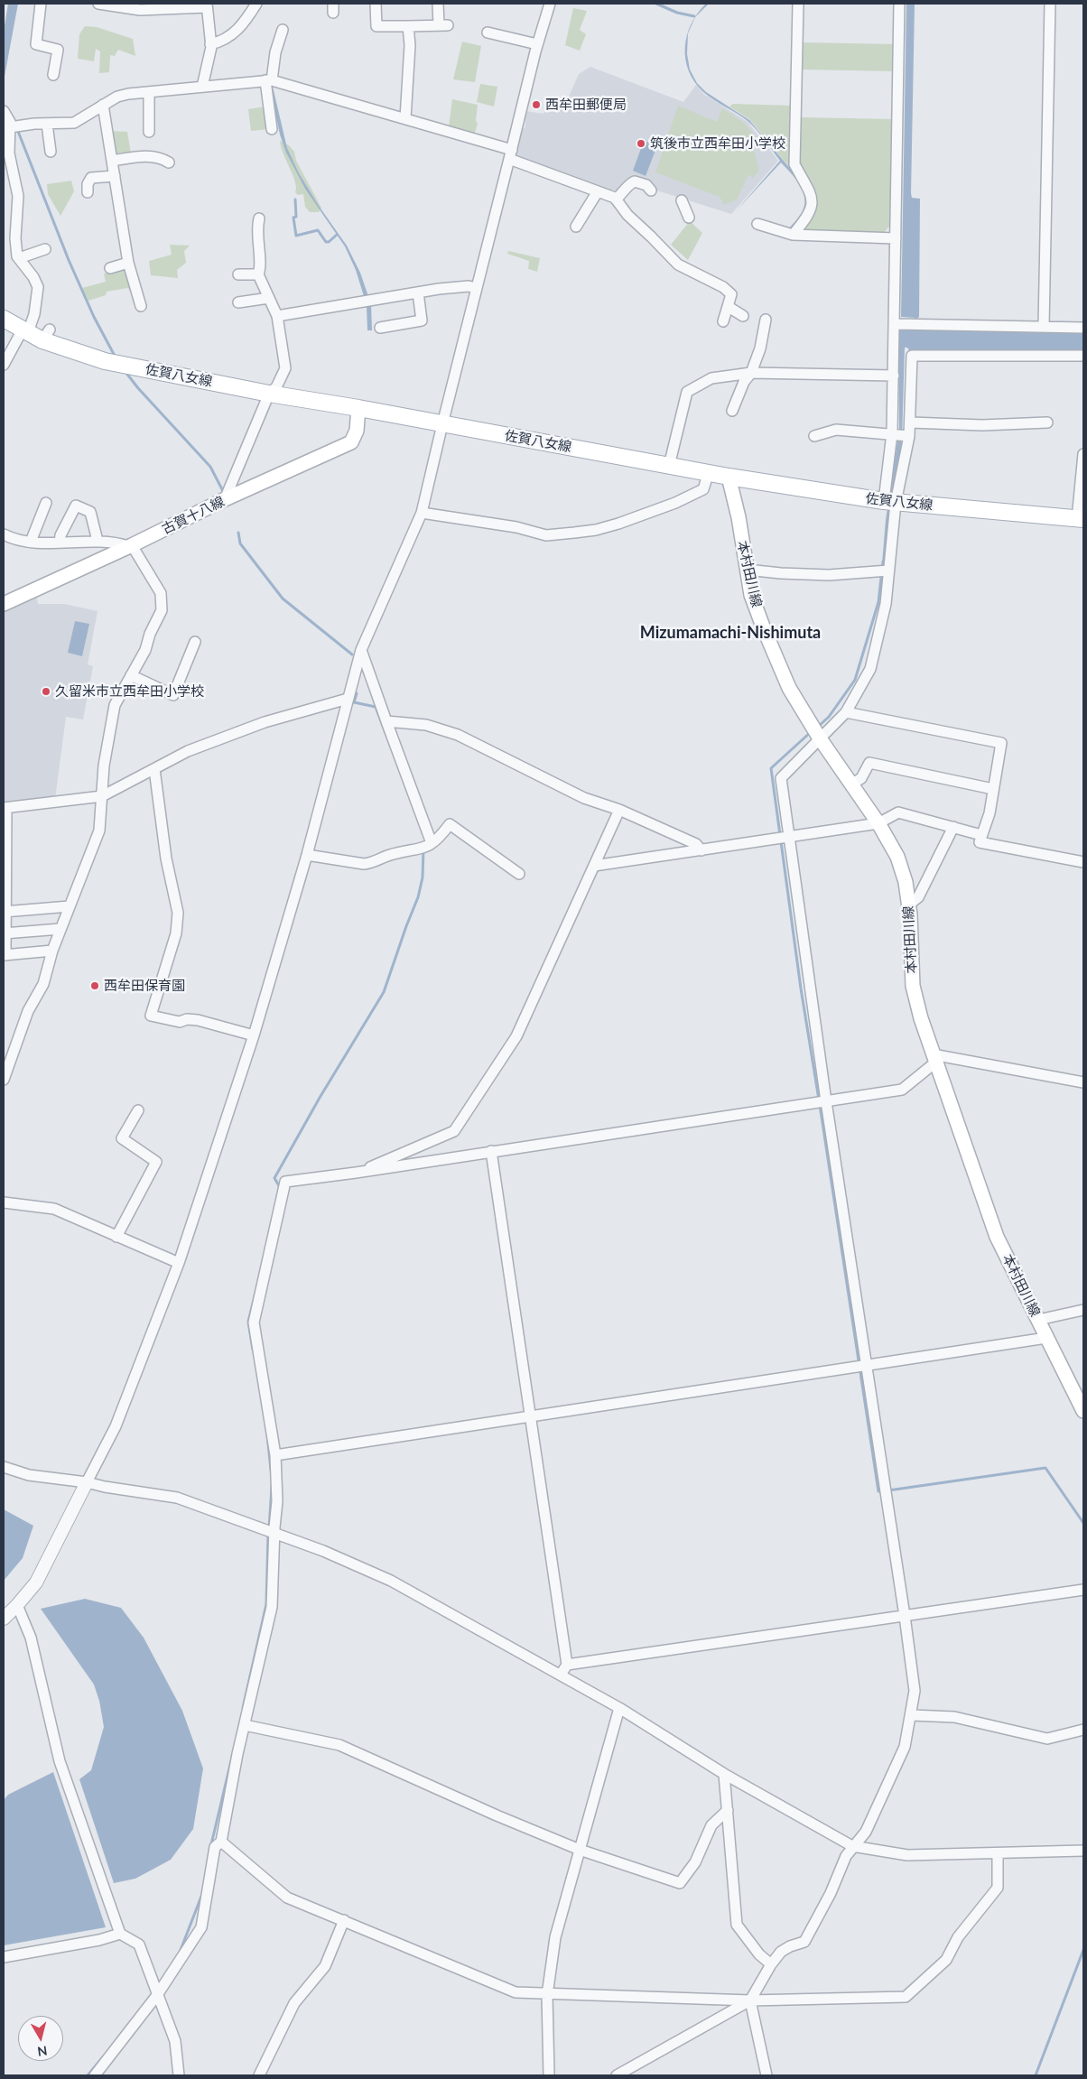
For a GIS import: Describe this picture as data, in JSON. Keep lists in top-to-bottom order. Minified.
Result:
{"streets":{"main road":["佐賀八女線","古賀十八線","本村田川線"]},"crossings":[["佐賀八女線","古賀十八線"],["佐賀八女線","本村田川線"]],"districts":["Mizumamachi-Nishimuta"],"places":["西牟田郵便局","筑後市立西牟田小学校","久留米市立西牟田小学校","西牟田保育園"],"north":"bottom"}
